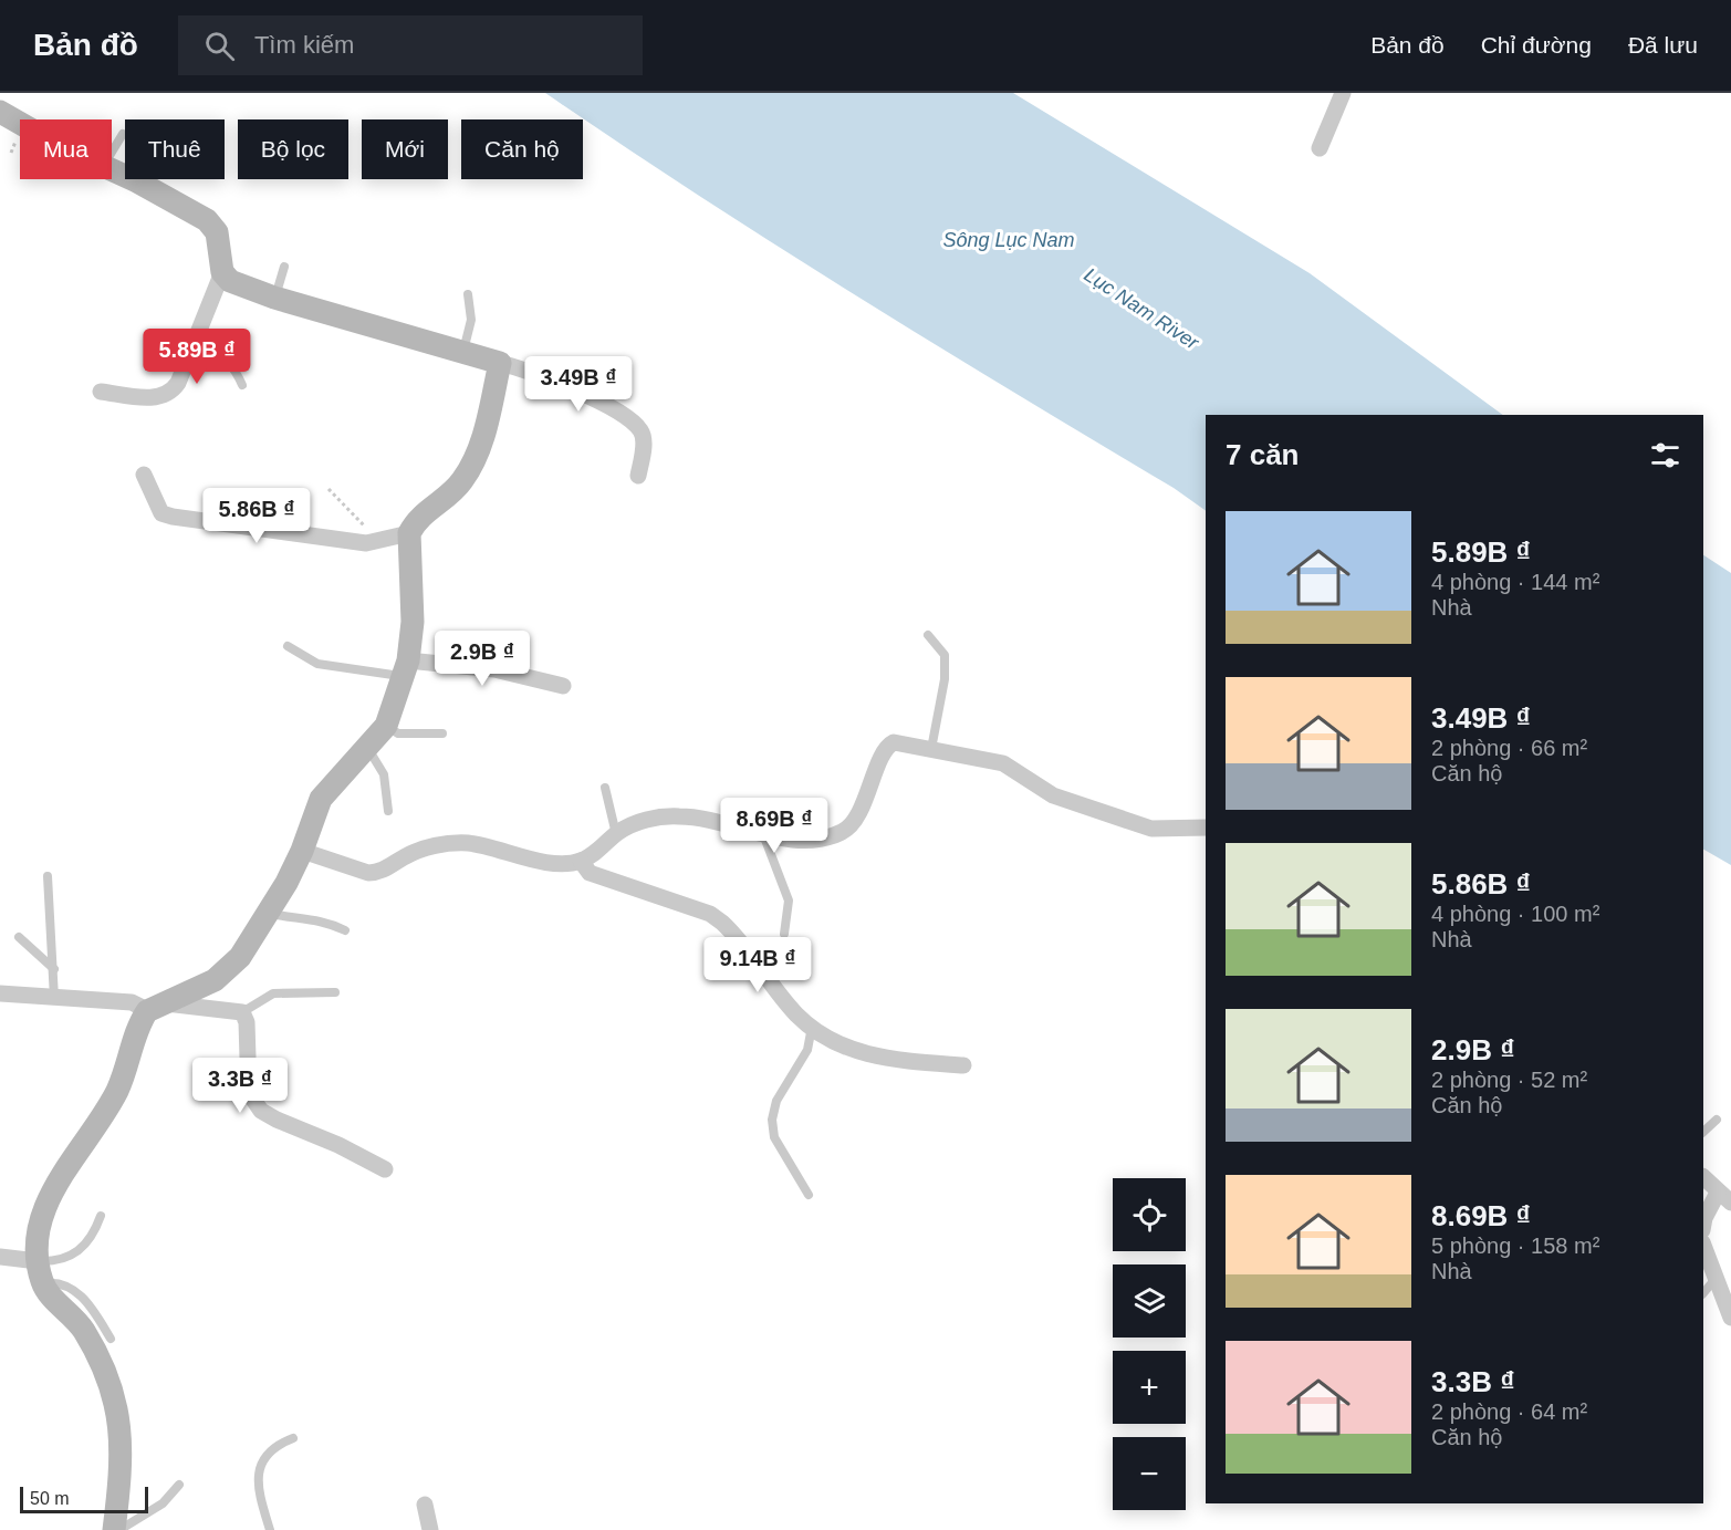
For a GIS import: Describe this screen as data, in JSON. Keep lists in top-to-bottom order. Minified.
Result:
{"water":["Sông Lục Nam","Lục Nam River"],"scale_bar":"50 m","page":{"header":"Bản đồ","search":"Tìm kiếm","nav":["Bản đồ","Chỉ đường","Đã lưu"],"chip":["Mua","Thuê","Bộ lọc","Mới","Căn hộ"],"price":["5.89B ₫","3.49B ₫","5.86B ₫","2.9B ₫","8.69B ₫","9.14B ₫","3.3B ₫"],"heading":"7 căn","list":[{"name":"5.89B ₫","note":"4 phòng · 144 m² · Nhà"},{"name":"3.49B ₫","note":"2 phòng · 66 m² · Căn hộ"},{"name":"5.86B ₫","note":"4 phòng · 100 m² · Nhà"},{"name":"2.9B ₫","note":"2 phòng · 52 m² · Căn hộ"},{"name":"8.69B ₫","note":"5 phòng · 158 m² · Nhà"},{"name":"3.3B ₫","note":"2 phòng · 64 m² · Căn hộ"}],"map_buttons":["+","−"],"scale":"50 m"}}
